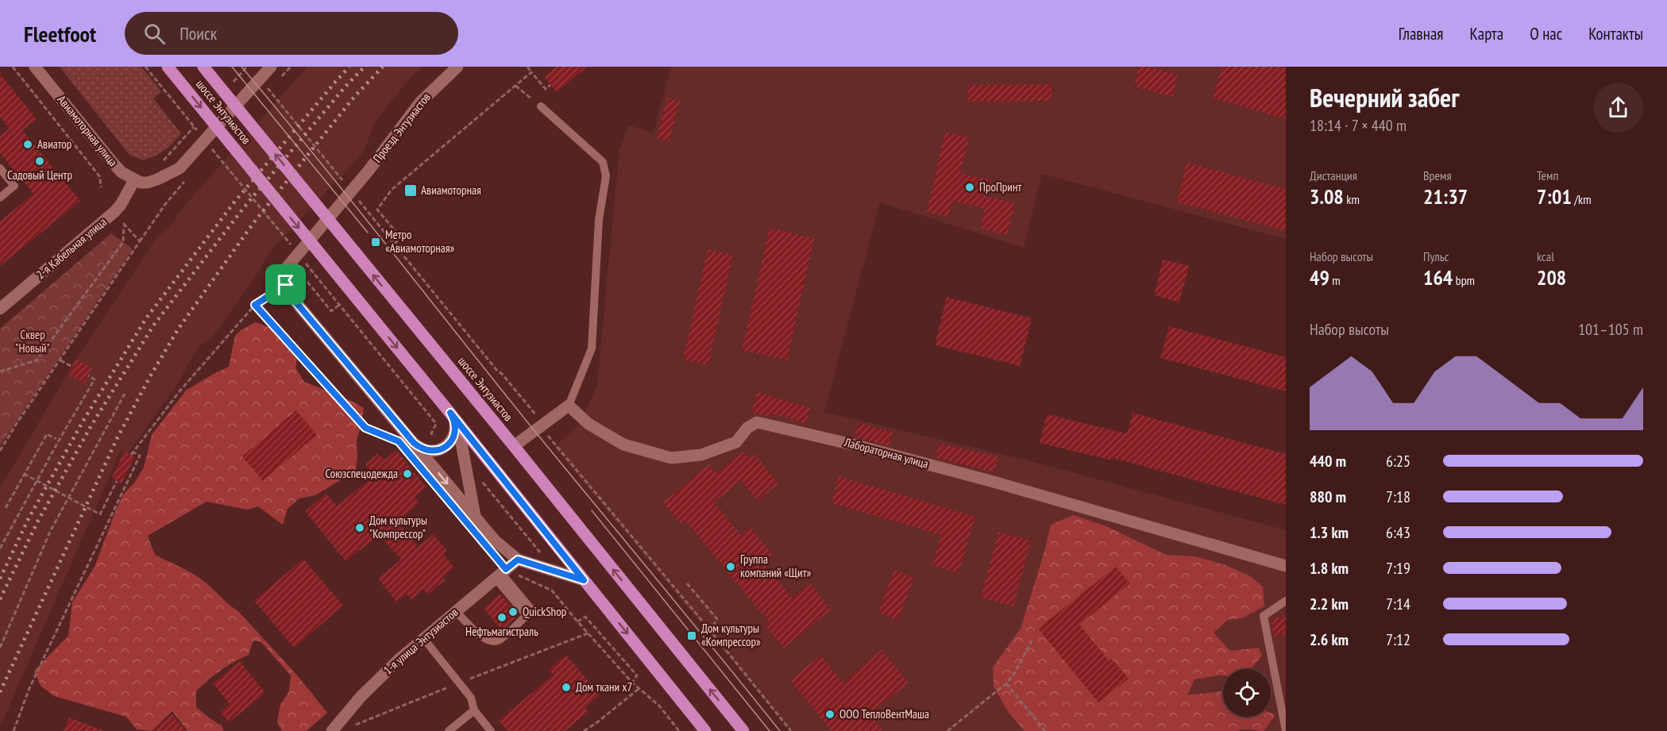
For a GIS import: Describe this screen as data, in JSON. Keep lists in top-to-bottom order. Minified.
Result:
{"streets":{"main road":["шоссе Энтузиастов"],"street":["Проезд Энтузиастов","Авиамоторная улица","2-я Кабельная улица","Лабораторная улица","1-я улица Энтузиастов"]},"crossings":[["Авиамоторная улица","2-я Кабельная улица"]],"parks":["Сквер \"Новый\""],"places":{"other":["Авиатор","Садовый Центр","ПроПринт","Союзспецодежда","Дом культуры \"Компрессор\"","Группа компаний «Щит»","QuickShop","Нефтьмагистраль","Дом ткани x7","ООО ТеплоВентМаша"],"transit":["Авиамоторная","Метро «Авиамоторная»","Дом культуры «Компрессор»"]},"page":{"header":"Fleetfoot","search":"Поиск","nav":["Главная","Карта","О нас","Контакты"],"heading":["Вечерний забег","18:14 · 7 × 440 m"],"stats":[["Дистанция","3.08 km"],["Время","21:37"],["Темп","7:01 /km"],["Набор высоты","49 m"],["Пульс","164 bpm"],["kcal","208"]],"chart":["Набор высоты","101–105 m"],"list":[{"name":"440 m","note":"6:25"},{"name":"880 m","note":"7:18"},{"name":"1.3 km","note":"6:43"},{"name":"1.8 km","note":"7:19"},{"name":"2.2 km","note":"7:14"},{"name":"2.6 km","note":"7:12"}]}}
